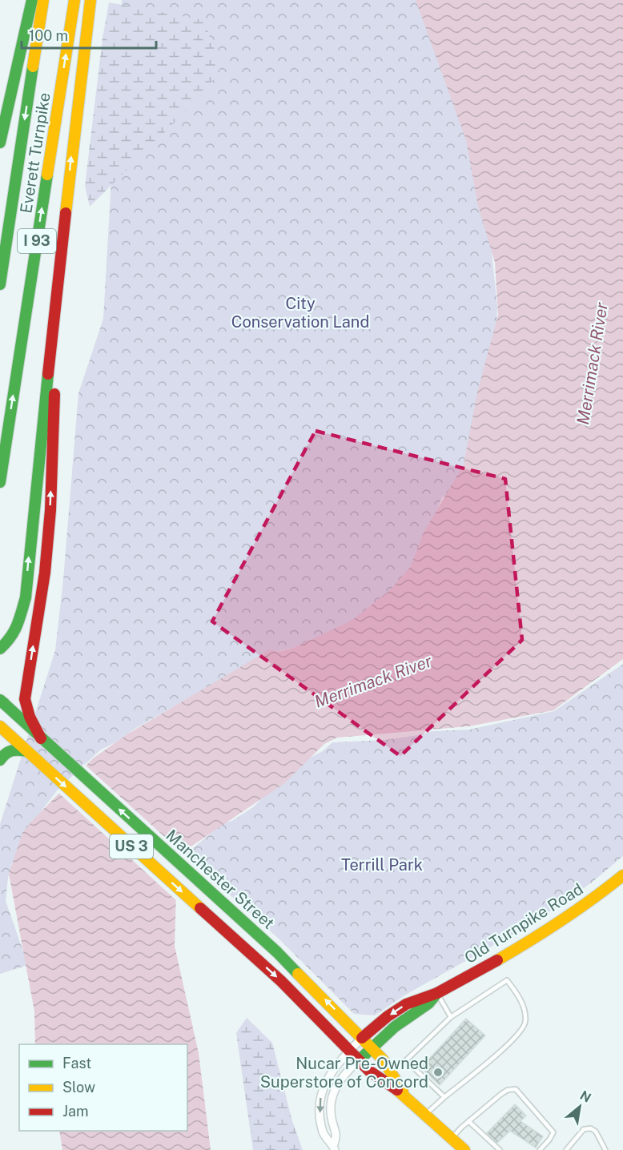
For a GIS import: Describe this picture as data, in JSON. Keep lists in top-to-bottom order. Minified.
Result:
{"streets":{"main road":["Everett Turnpike","I 93","US 3","Manchester Street","Old Turnpike Road"]},"crossings":[["Manchester Street","Old Turnpike Road"]],"water":["Merrimack River"],"parks":["City Conservation Land","Terrill Park"],"places":["Nucar Pre-Owned Superstore of Concord"],"legend":["Fast","Slow","Jam"],"scale_bar":"100 m","north":"top right"}
